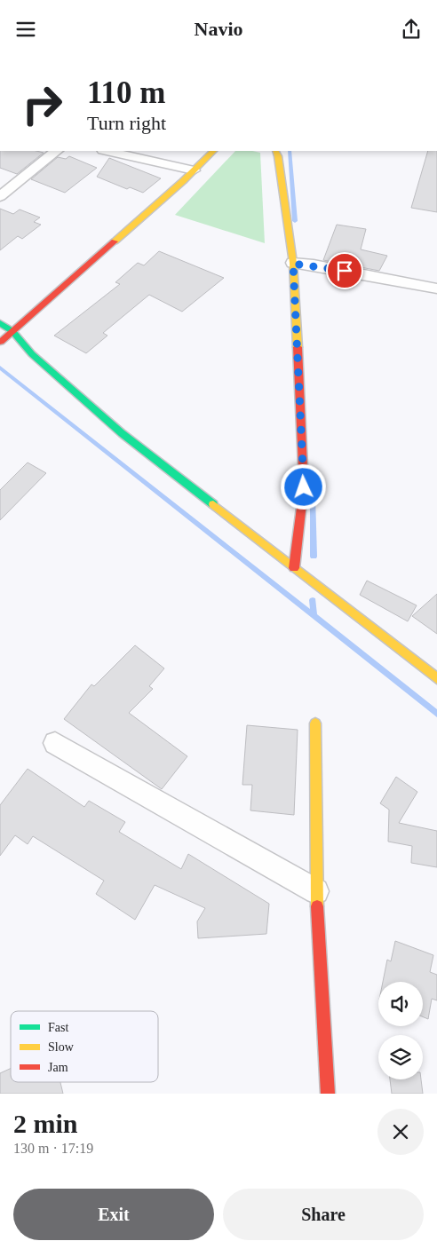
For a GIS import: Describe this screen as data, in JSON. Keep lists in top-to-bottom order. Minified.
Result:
{"legend":["Fast","Slow","Jam"],"page":{"header":"Navio","turn":["110 m","Turn right"],"heading":["2 min","130 m · 17:19"],"buttons":["Exit","Share"]}}
